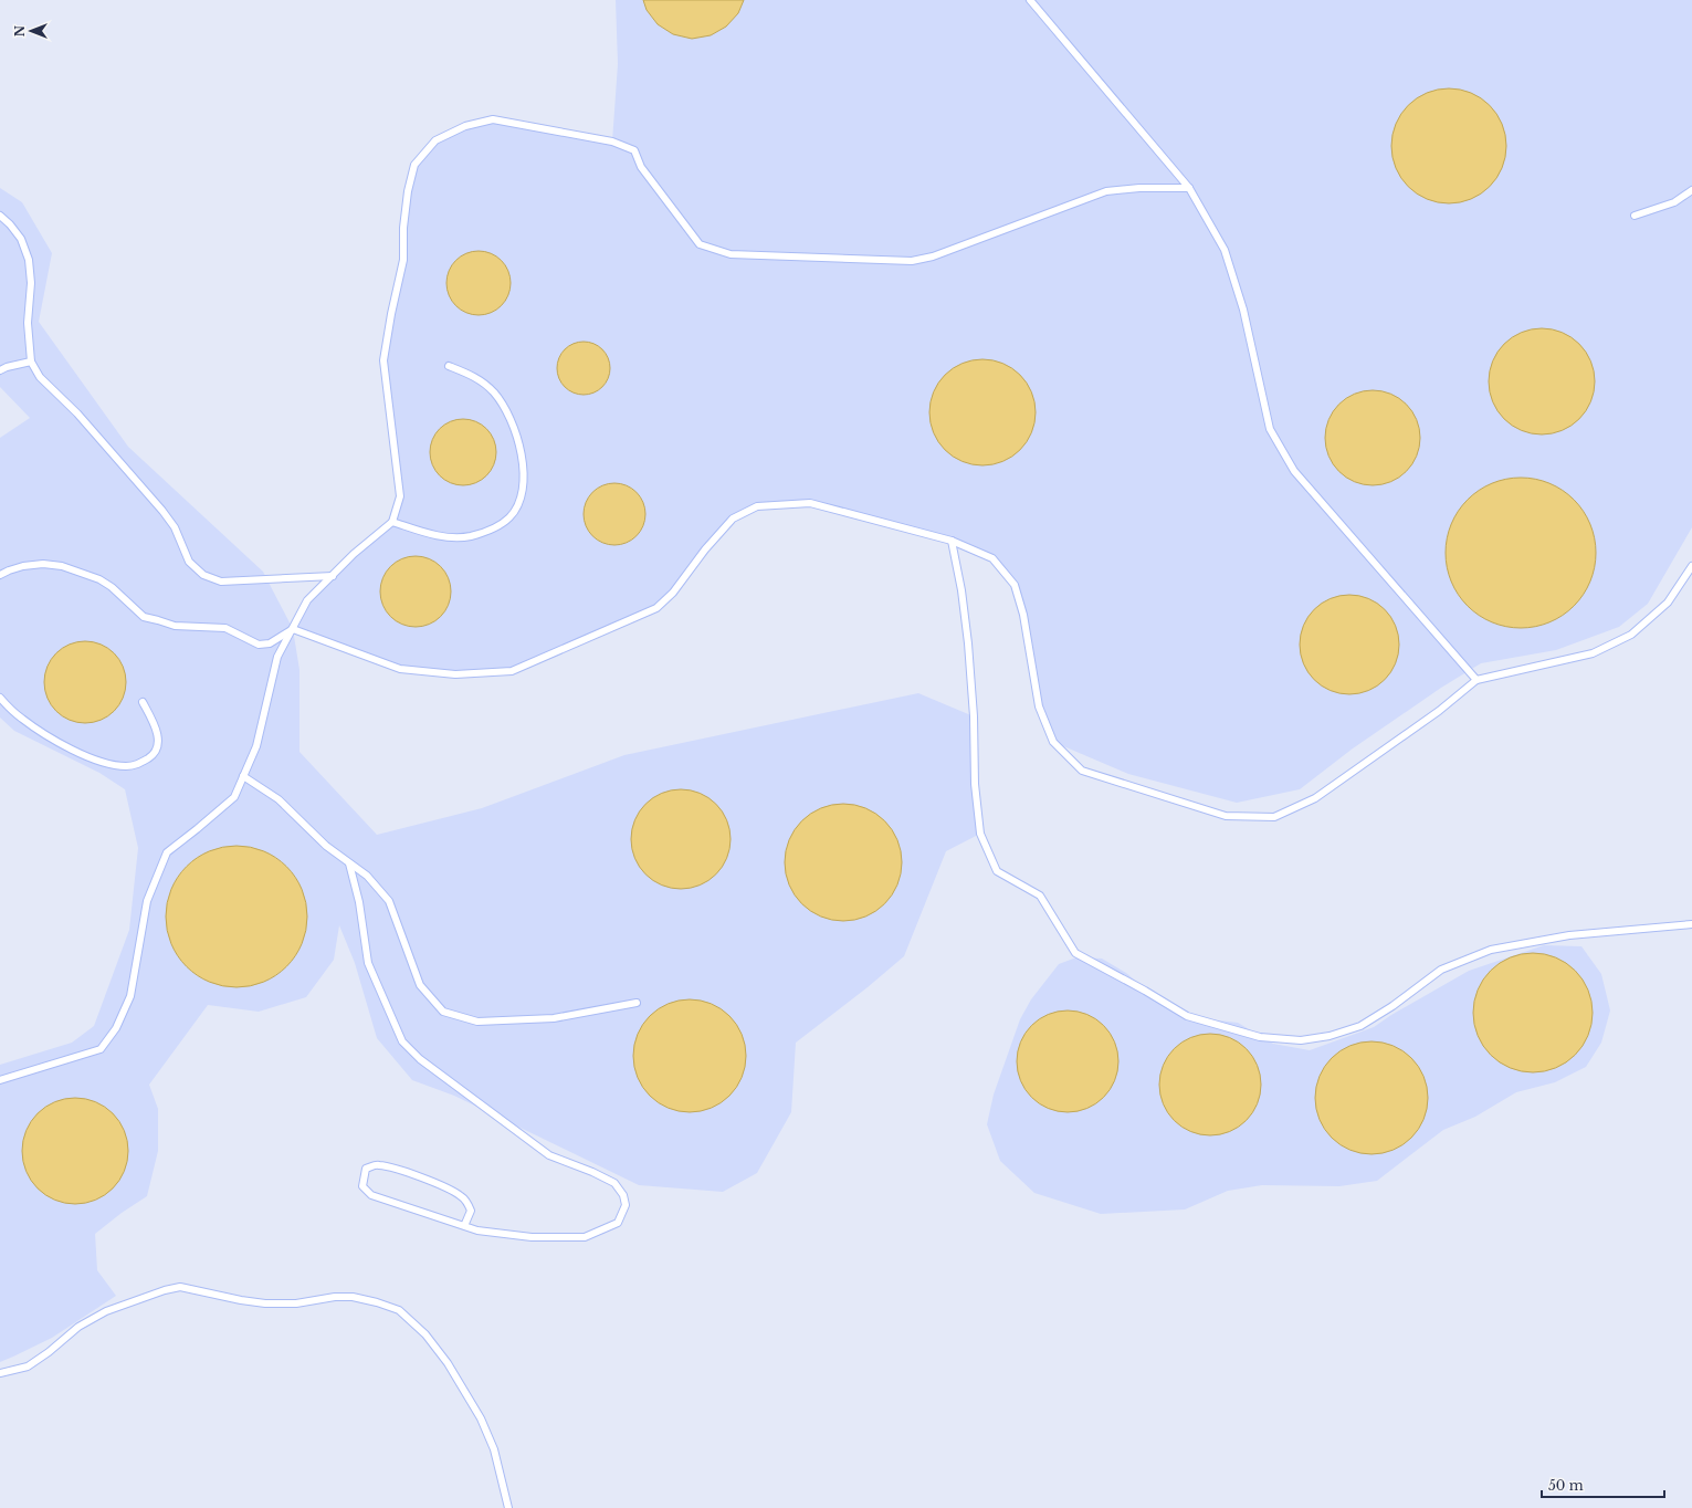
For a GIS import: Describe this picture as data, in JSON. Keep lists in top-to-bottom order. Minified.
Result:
{"scale_bar":"50 m","north":"left"}
